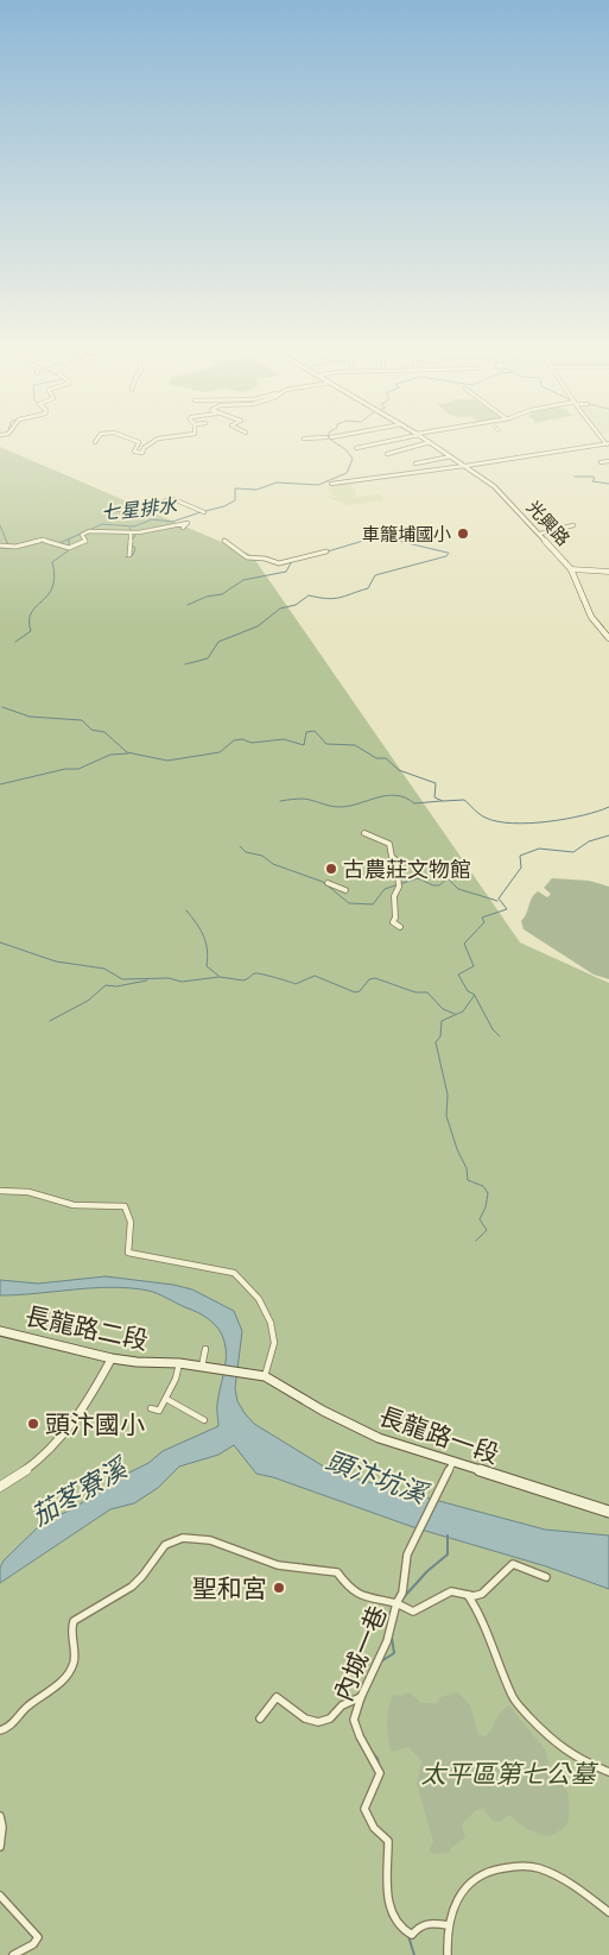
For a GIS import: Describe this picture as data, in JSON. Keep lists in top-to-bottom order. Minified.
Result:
{"streets":{"main road":["光興路","長龍路二段","長龍路一段"],"street":["內城一巷"]},"crossings":[["長龍路二段","長龍路一段"]],"water":["七星排水","頭汴坑溪","茄苳寮溪"],"parks":["太平區第七公墓"],"places":["車籠埔國小","古農莊文物館","頭汴國小","聖和宮"]}
